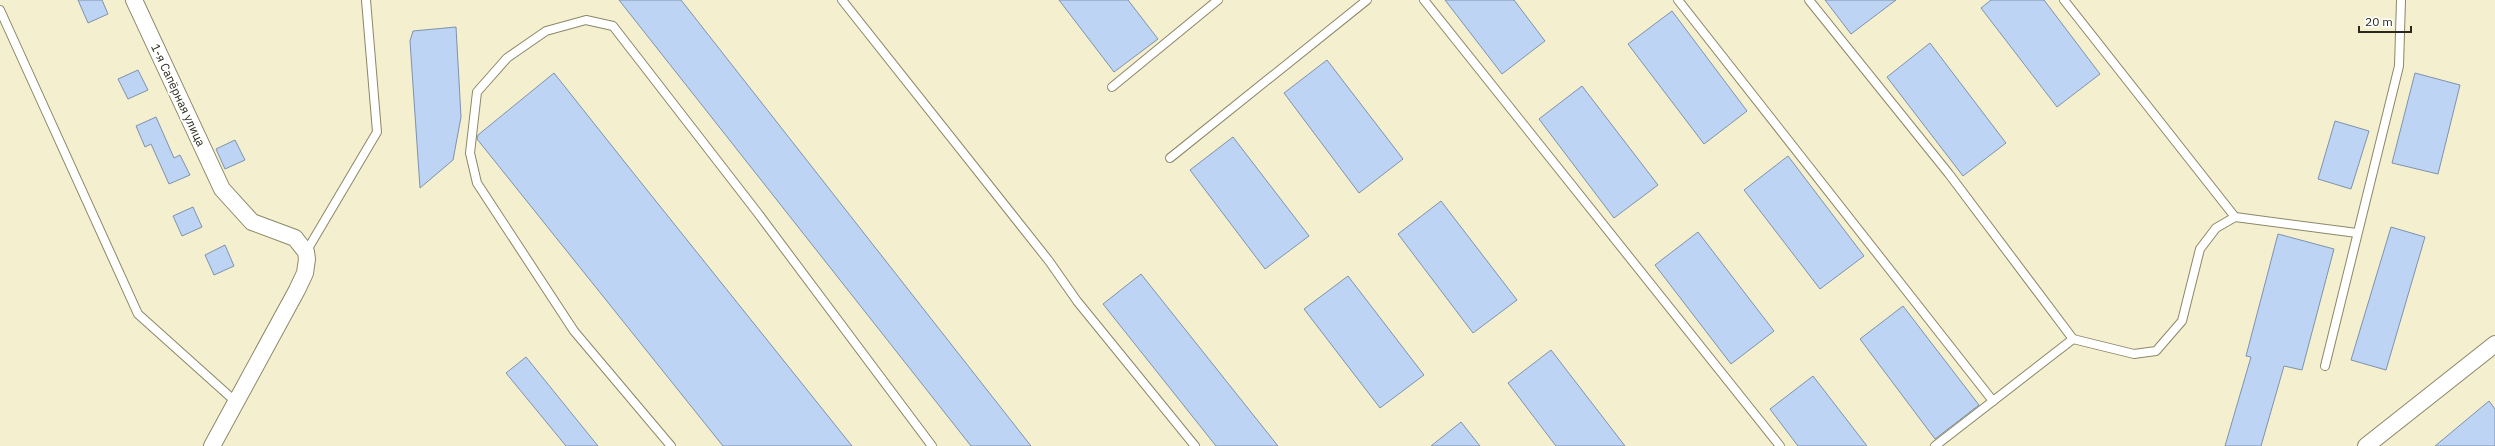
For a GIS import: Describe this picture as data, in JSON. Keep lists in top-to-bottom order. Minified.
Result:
{"streets":{"street":["1-я Сапёрная улица"]},"scale_bar":"20 m"}
